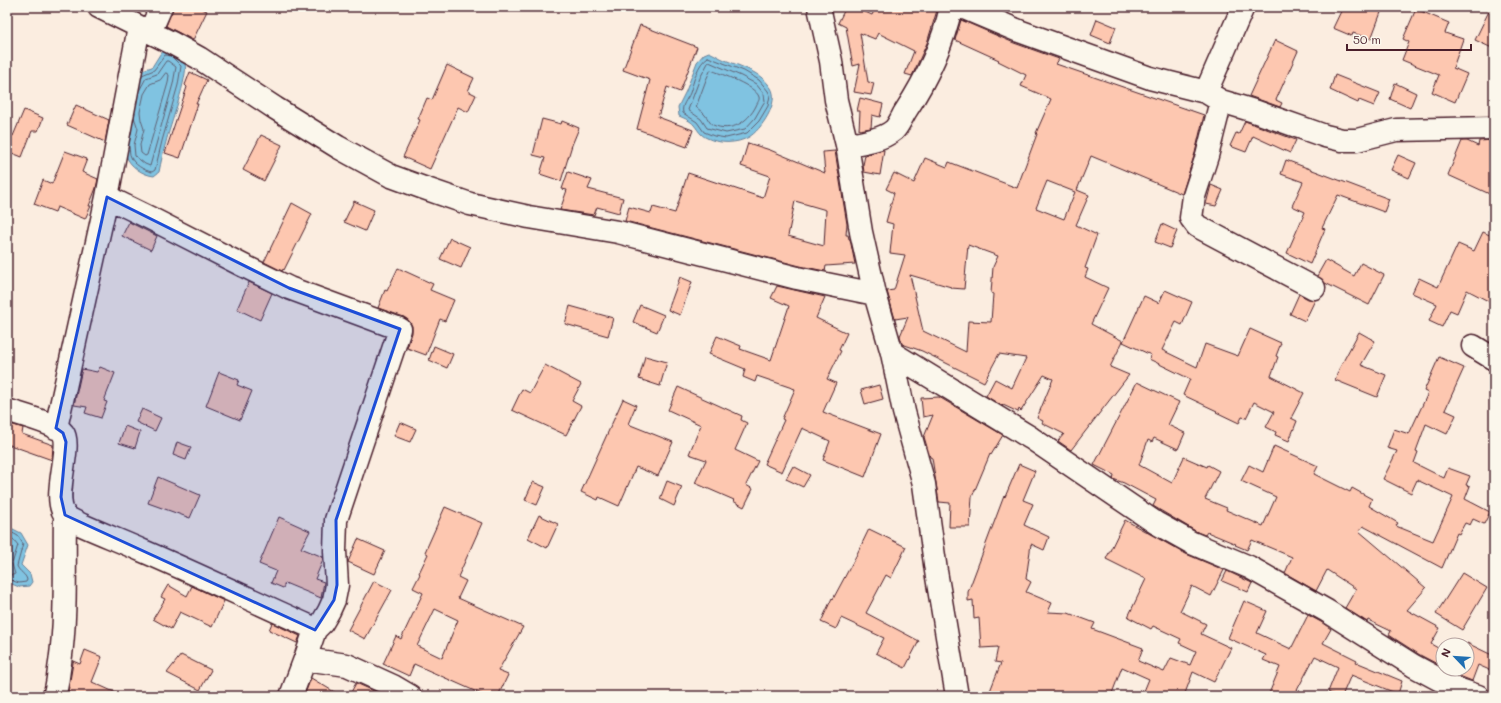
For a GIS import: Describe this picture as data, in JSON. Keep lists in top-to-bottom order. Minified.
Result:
{"scale_bar":"50 m","north":"top left"}
